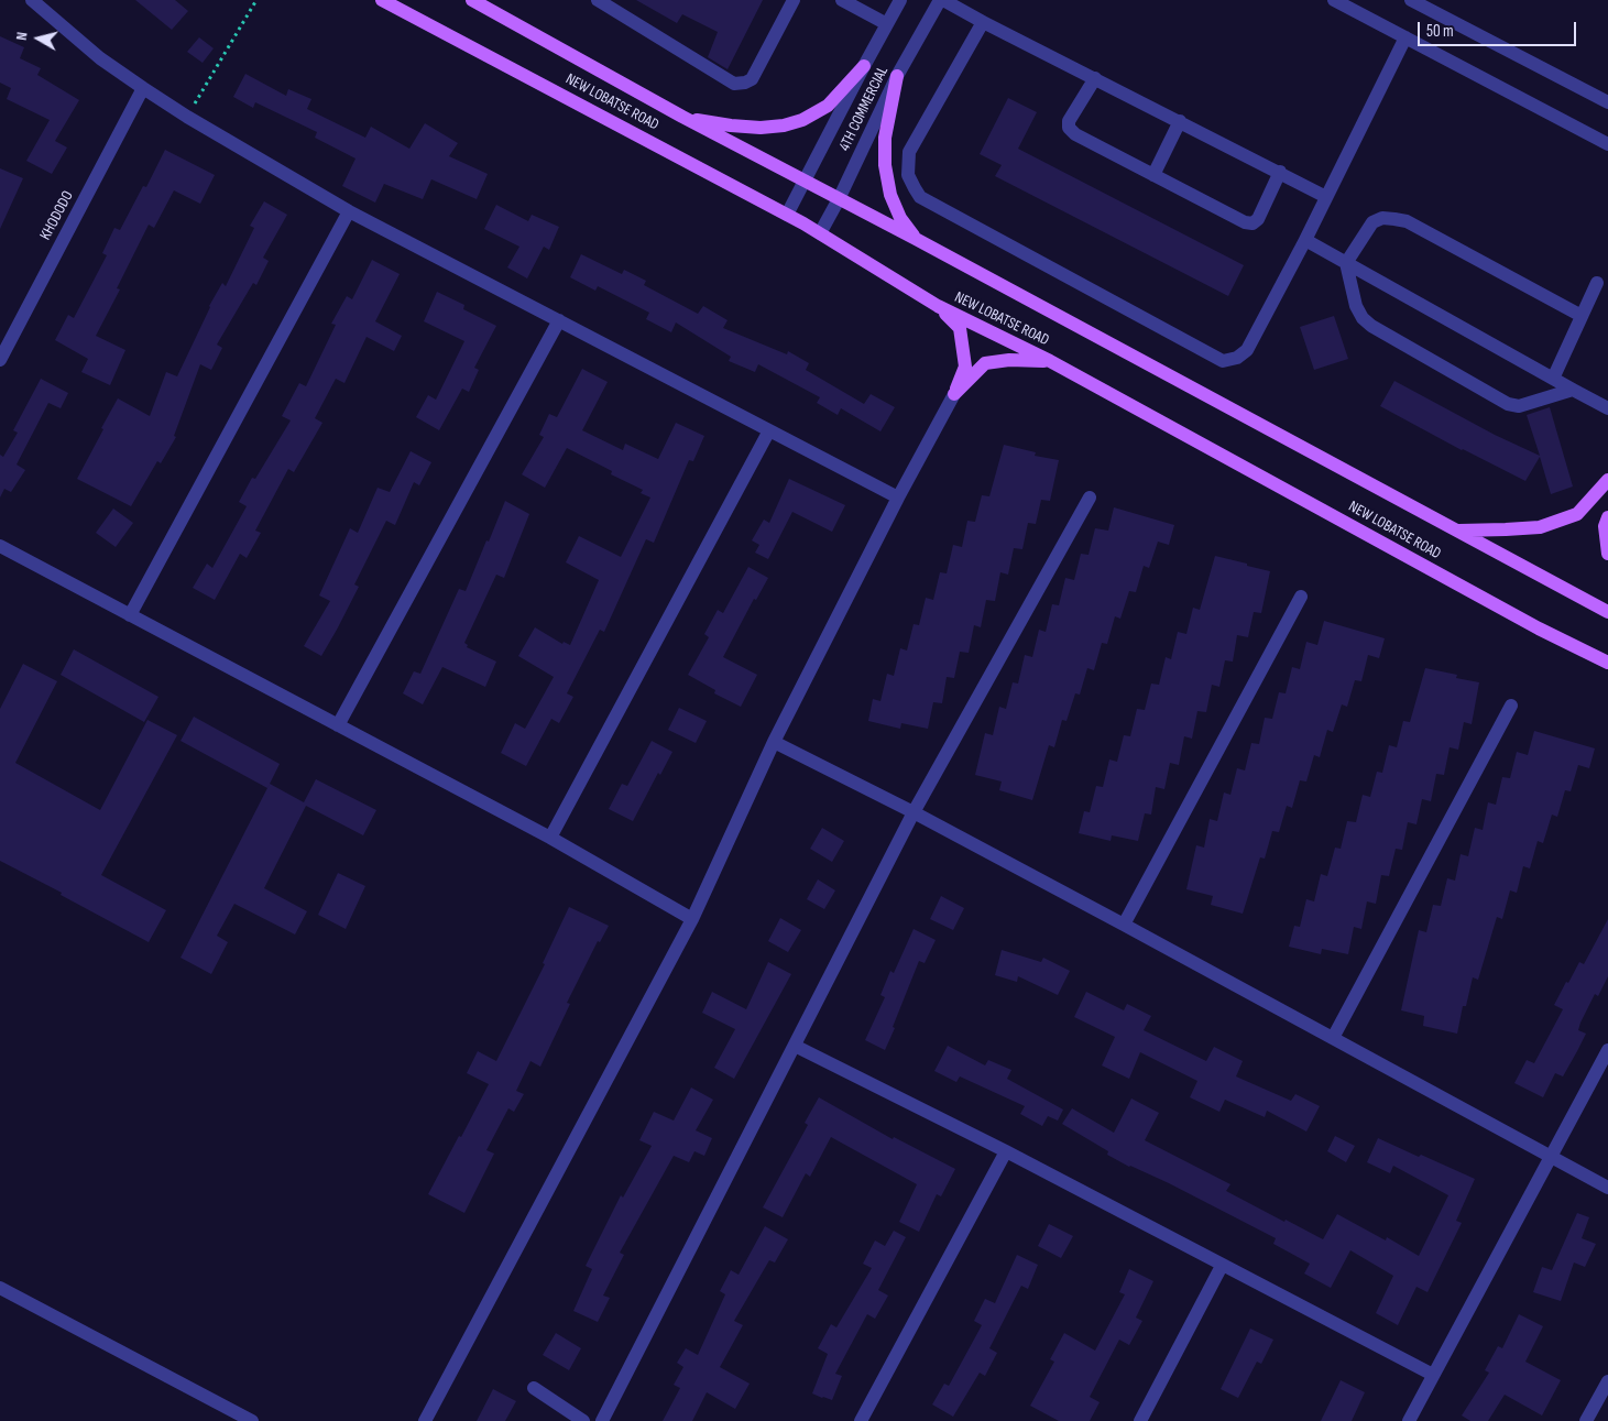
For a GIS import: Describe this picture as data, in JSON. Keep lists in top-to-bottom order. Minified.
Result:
{"streets":{"main road":["NEW LOBATSE ROAD"],"street":["4TH COMMERCIAL","KHODODO"]},"crossings":[["NEW LOBATSE ROAD","4TH COMMERCIAL"]],"scale_bar":"50 m","north":"left"}
